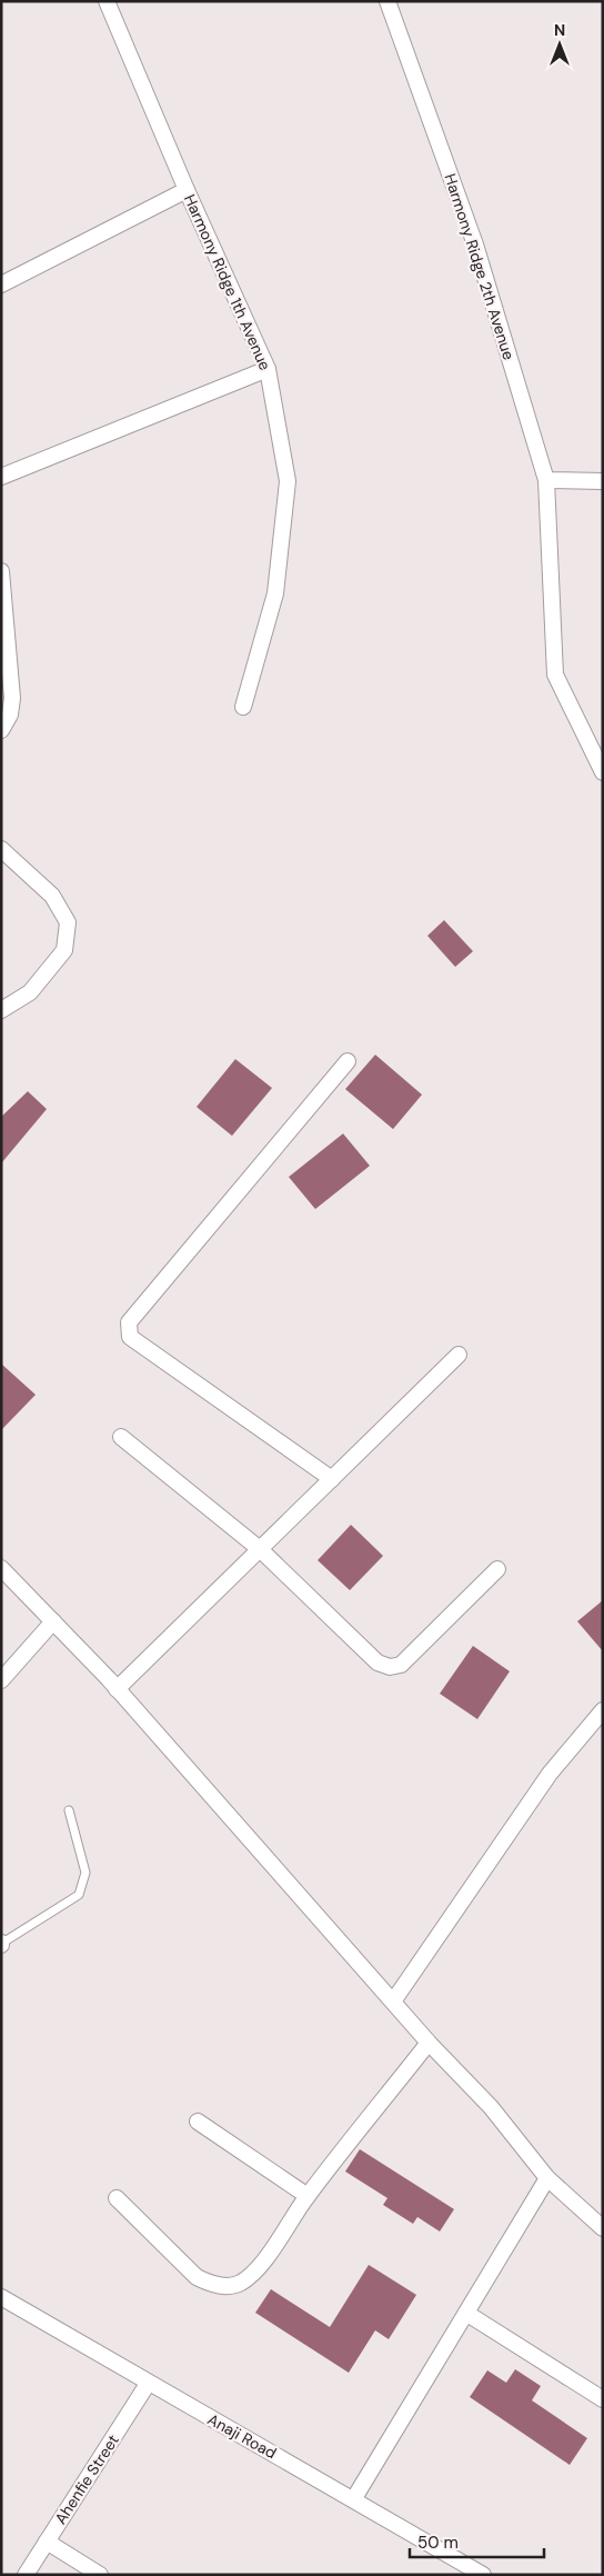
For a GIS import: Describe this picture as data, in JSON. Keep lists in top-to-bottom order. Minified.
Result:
{"streets":{"street":["Harmony Ridge 2th Avenue","Harmony Ridge 1th Avenue","Anaji Road","Ahenfie Street"]},"crossings":[["Anaji Road","Ahenfie Street"]],"scale_bar":"50 m","north":"top"}
